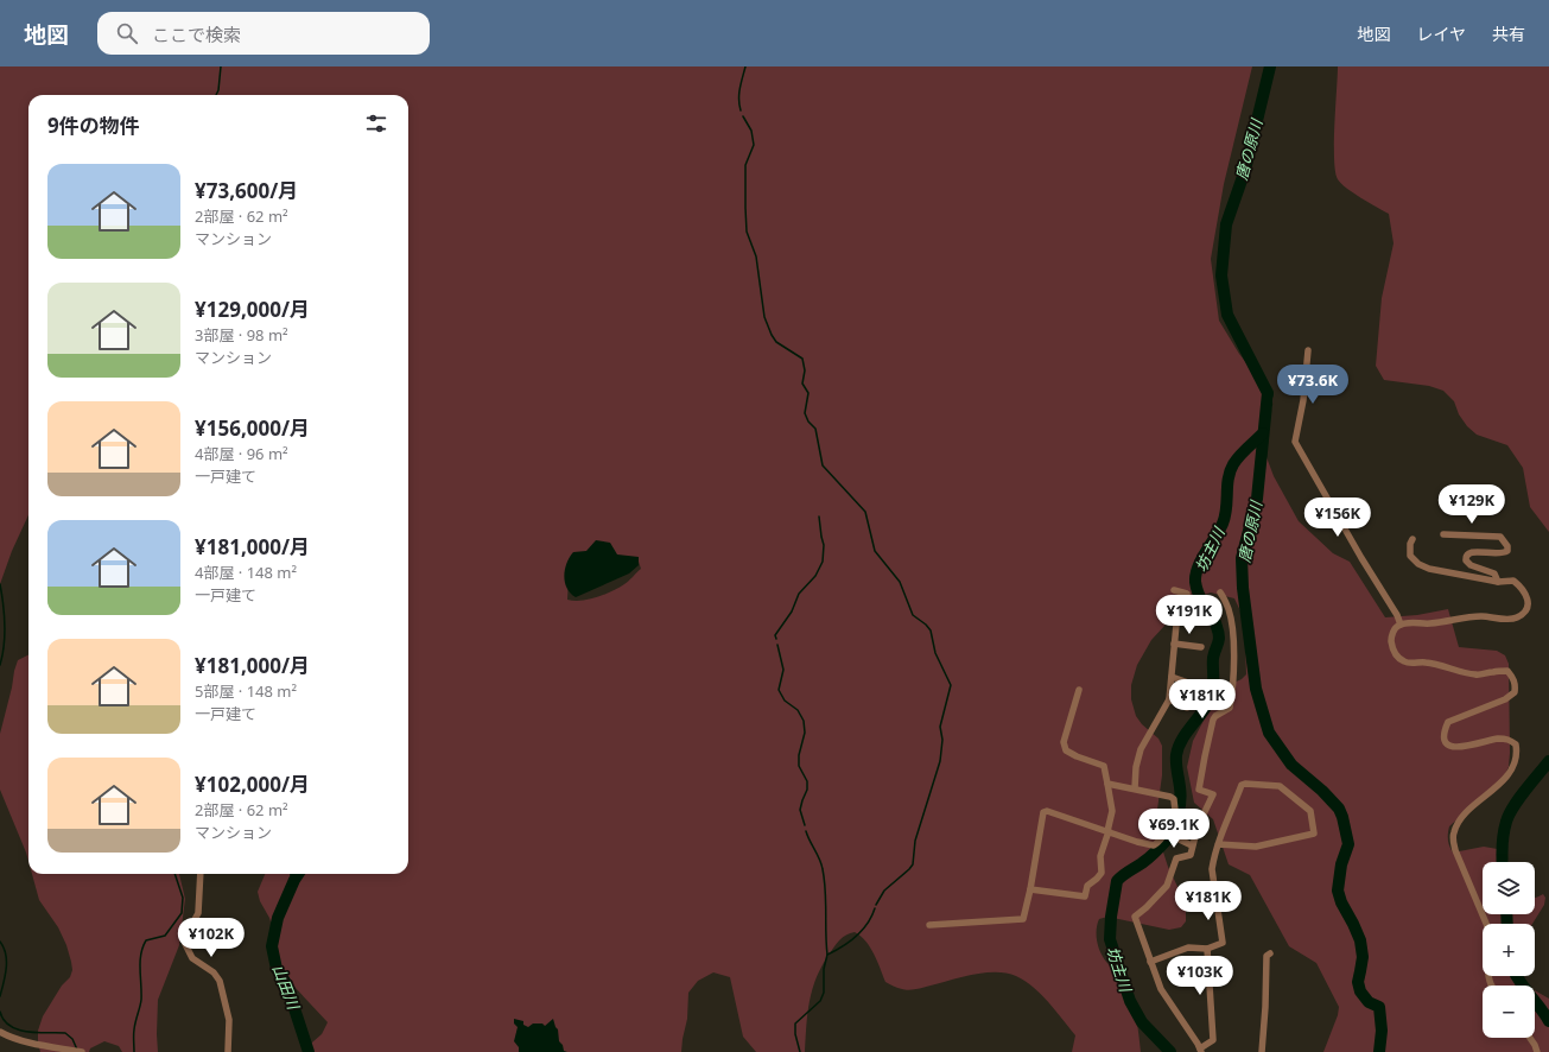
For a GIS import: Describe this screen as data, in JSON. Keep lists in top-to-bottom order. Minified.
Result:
{"water":["唐の原川","坊主川","山田川"],"page":{"header":"地図","search":"ここで検索","nav":["地図","レイヤ","共有"],"heading":"9件の物件","list":[{"name":"¥73,600/月","note":"2部屋 · 62 m² · マンション"},{"name":"¥129,000/月","note":"3部屋 · 98 m² · マンション"},{"name":"¥156,000/月","note":"4部屋 · 96 m² · 一戸建て"},{"name":"¥181,000/月","note":"4部屋 · 148 m² · 一戸建て"},{"name":"¥181,000/月","note":"5部屋 · 148 m² · 一戸建て"},{"name":"¥102,000/月","note":"2部屋 · 62 m² · マンション"}],"price":["¥73.6K","¥129K","¥156K","¥191K","¥181K","¥69.1K","¥181K","¥102K","¥103K"],"map_buttons":["+","−"]}}
